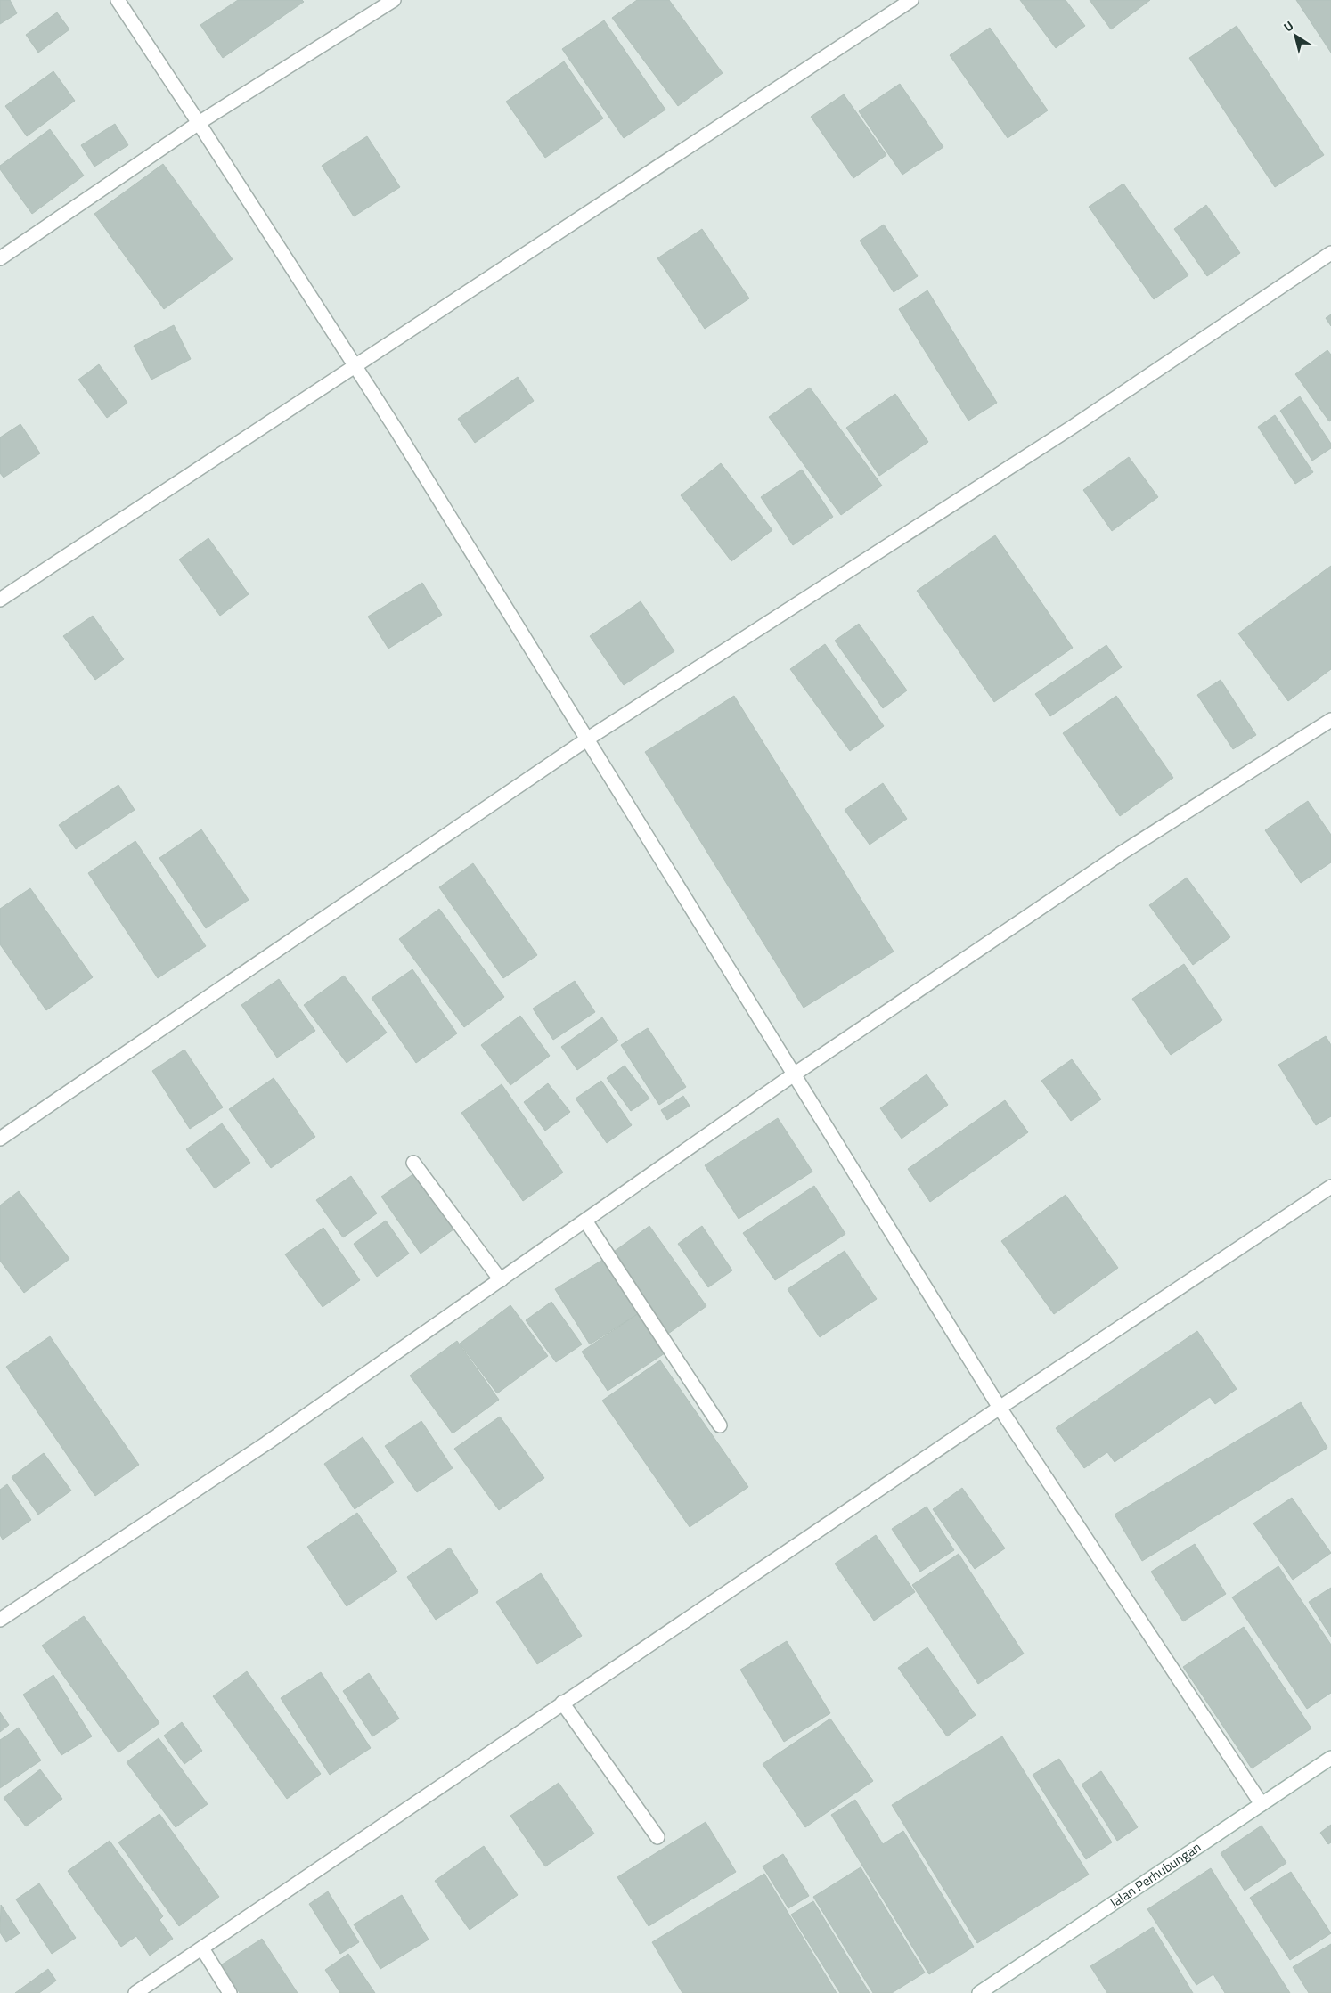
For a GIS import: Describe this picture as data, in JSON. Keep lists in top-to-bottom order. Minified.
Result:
{"streets":{"street":["Jalan Perhubungan"]},"north":"top left"}
